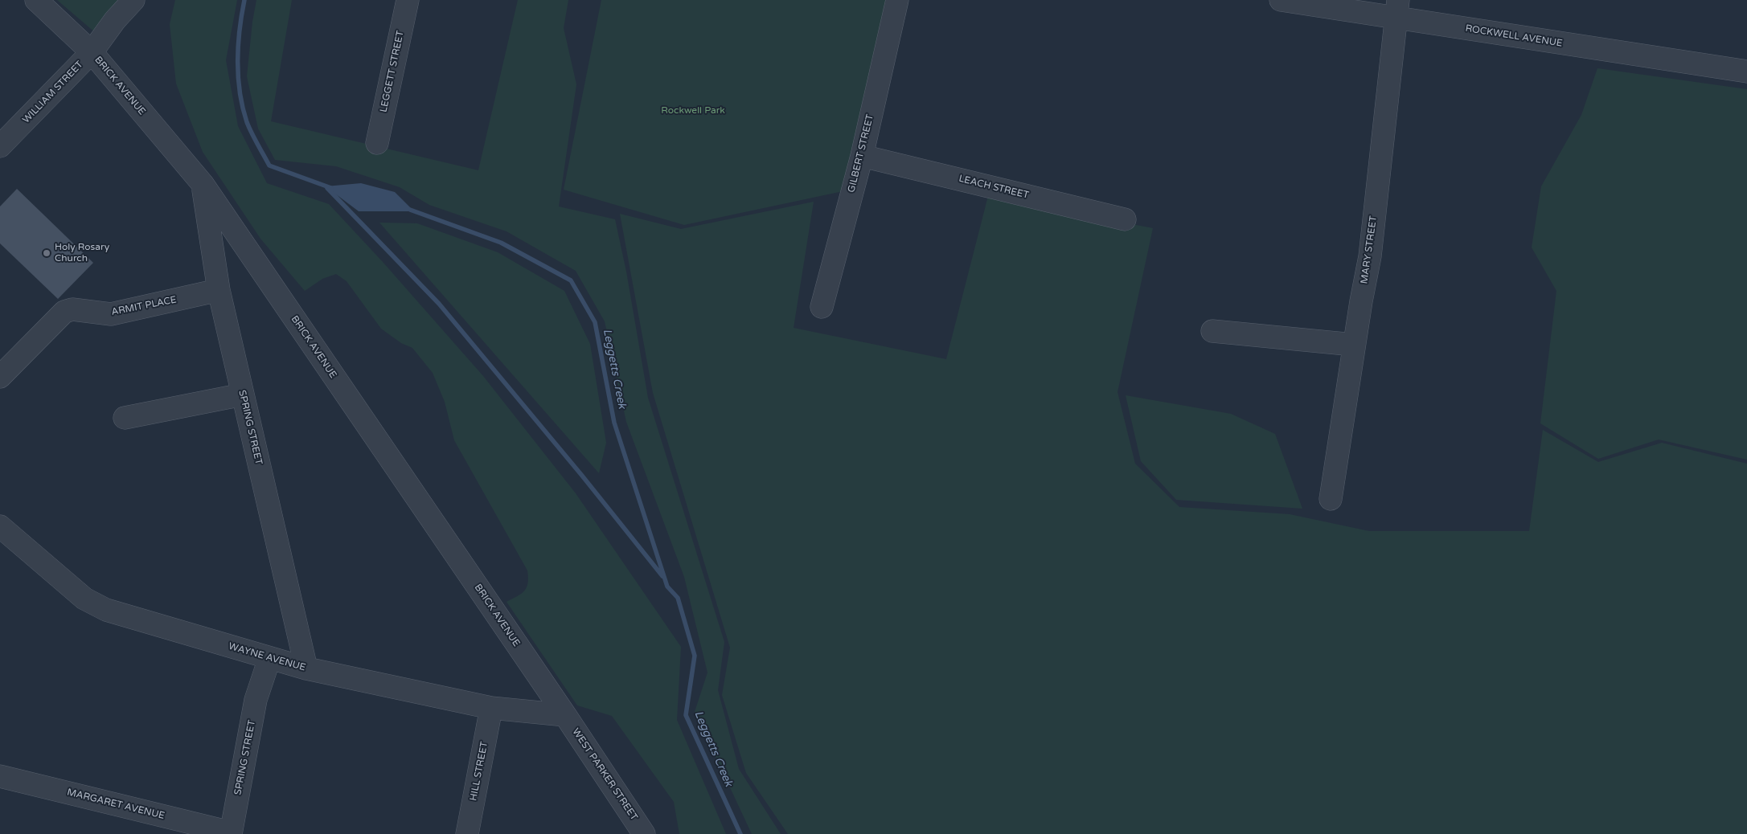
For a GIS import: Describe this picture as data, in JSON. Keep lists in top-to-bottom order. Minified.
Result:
{"streets":{"street":["ROCKWELL AVENUE","LEGGETT STREET","BRICK AVENUE","WILLIAM STREET","GILBERT STREET","LEACH STREET","MARY STREET","ARMIT PLACE","SPRING STREET","WAYNE AVENUE","HILL STREET","WEST PARKER STREET","MARGARET AVENUE"]},"crossings":[["ROCKWELL AVENUE","MARY STREET"],["BRICK AVENUE","WILLIAM STREET"],["BRICK AVENUE","SPRING STREET"],["BRICK AVENUE","WAYNE AVENUE"],["BRICK AVENUE","WEST PARKER STREET"],["GILBERT STREET","LEACH STREET"],["ARMIT PLACE","SPRING STREET"],["SPRING STREET","WAYNE AVENUE"],["SPRING STREET","MARGARET AVENUE"],["WAYNE AVENUE","HILL STREET"],["WAYNE AVENUE","WEST PARKER STREET"]],"water":["Leggetts Creek"],"parks":["Rockwell Park"],"places":["Holy Rosary Church"]}
